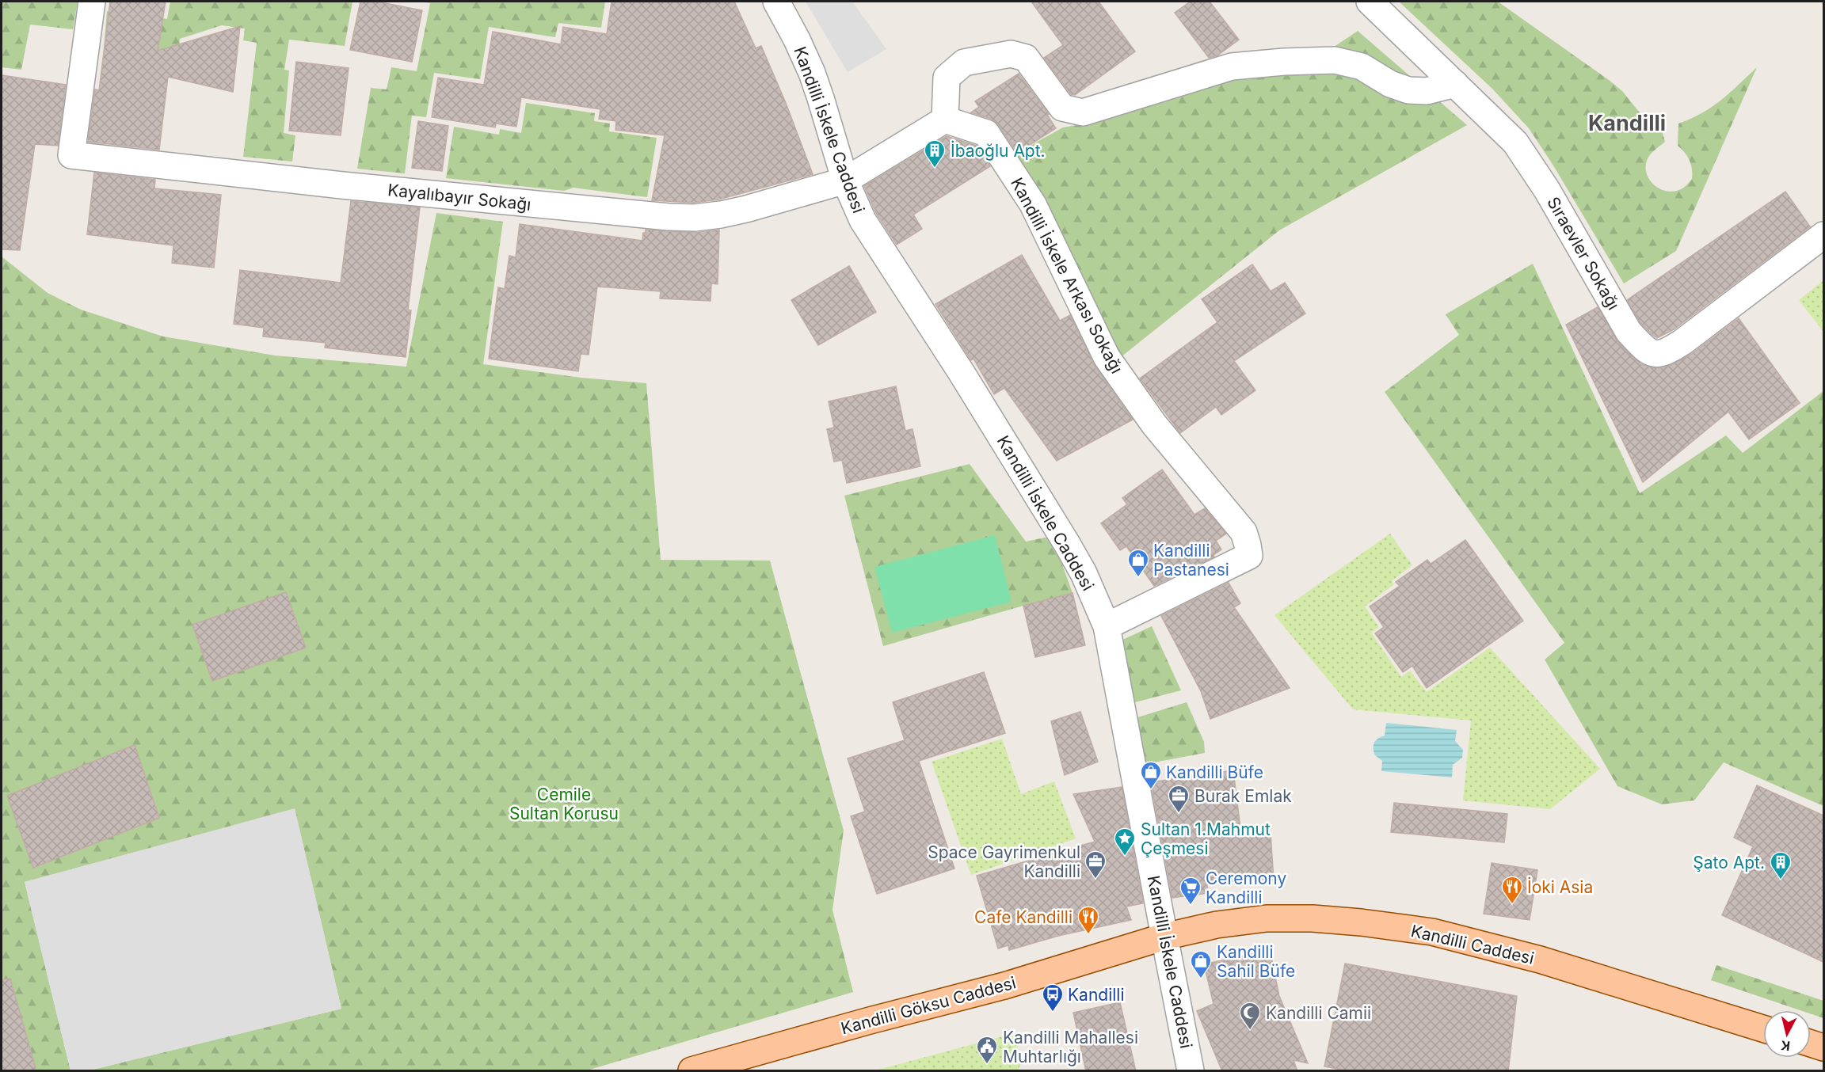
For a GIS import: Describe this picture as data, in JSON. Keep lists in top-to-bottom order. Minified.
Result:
{"streets":{"main road":["Kandilli Caddesi","Kandilli Göksu Caddesi"],"street":["Kandilli İskele Caddesi","Kayalıbayır Sokağı","Sıraevler Sokağı","Kandilli İskele Arkası Sokağı"]},"crossings":[["Kandilli İskele Caddesi","Kayalıbayır Sokağı"],["Kandilli İskele Caddesi","Kandilli İskele Arkası Sokağı"],["Kandilli İskele Caddesi","Kandilli Caddesi"],["Kandilli İskele Caddesi","Kandilli Göksu Caddesi"],["Kandilli Caddesi","Kandilli Göksu Caddesi"]],"districts":["Kandilli"],"parks":["Cemile Sultan Korusu"],"places":{"building":["İbaoğlu Apt.","Şato Apt."],"shop":["Kandilli Pastanesi","Kandilli Büfe","Kandilli Sahil Büfe"],"office":["Burak Emlak","Space Gayrimenkul Kandilli"],"place":["Sultan 1.Mahmut Çeşmesi"],"restaurant":["İoki Asia","Cafe Kandilli"],"supermarket":["Ceremony Kandilli"],"bus stop":["Kandilli"],"mosque":["Kandilli Camii"],"public building":["Kandilli Mahallesi Muhtarlığı"]},"north":"bottom"}
